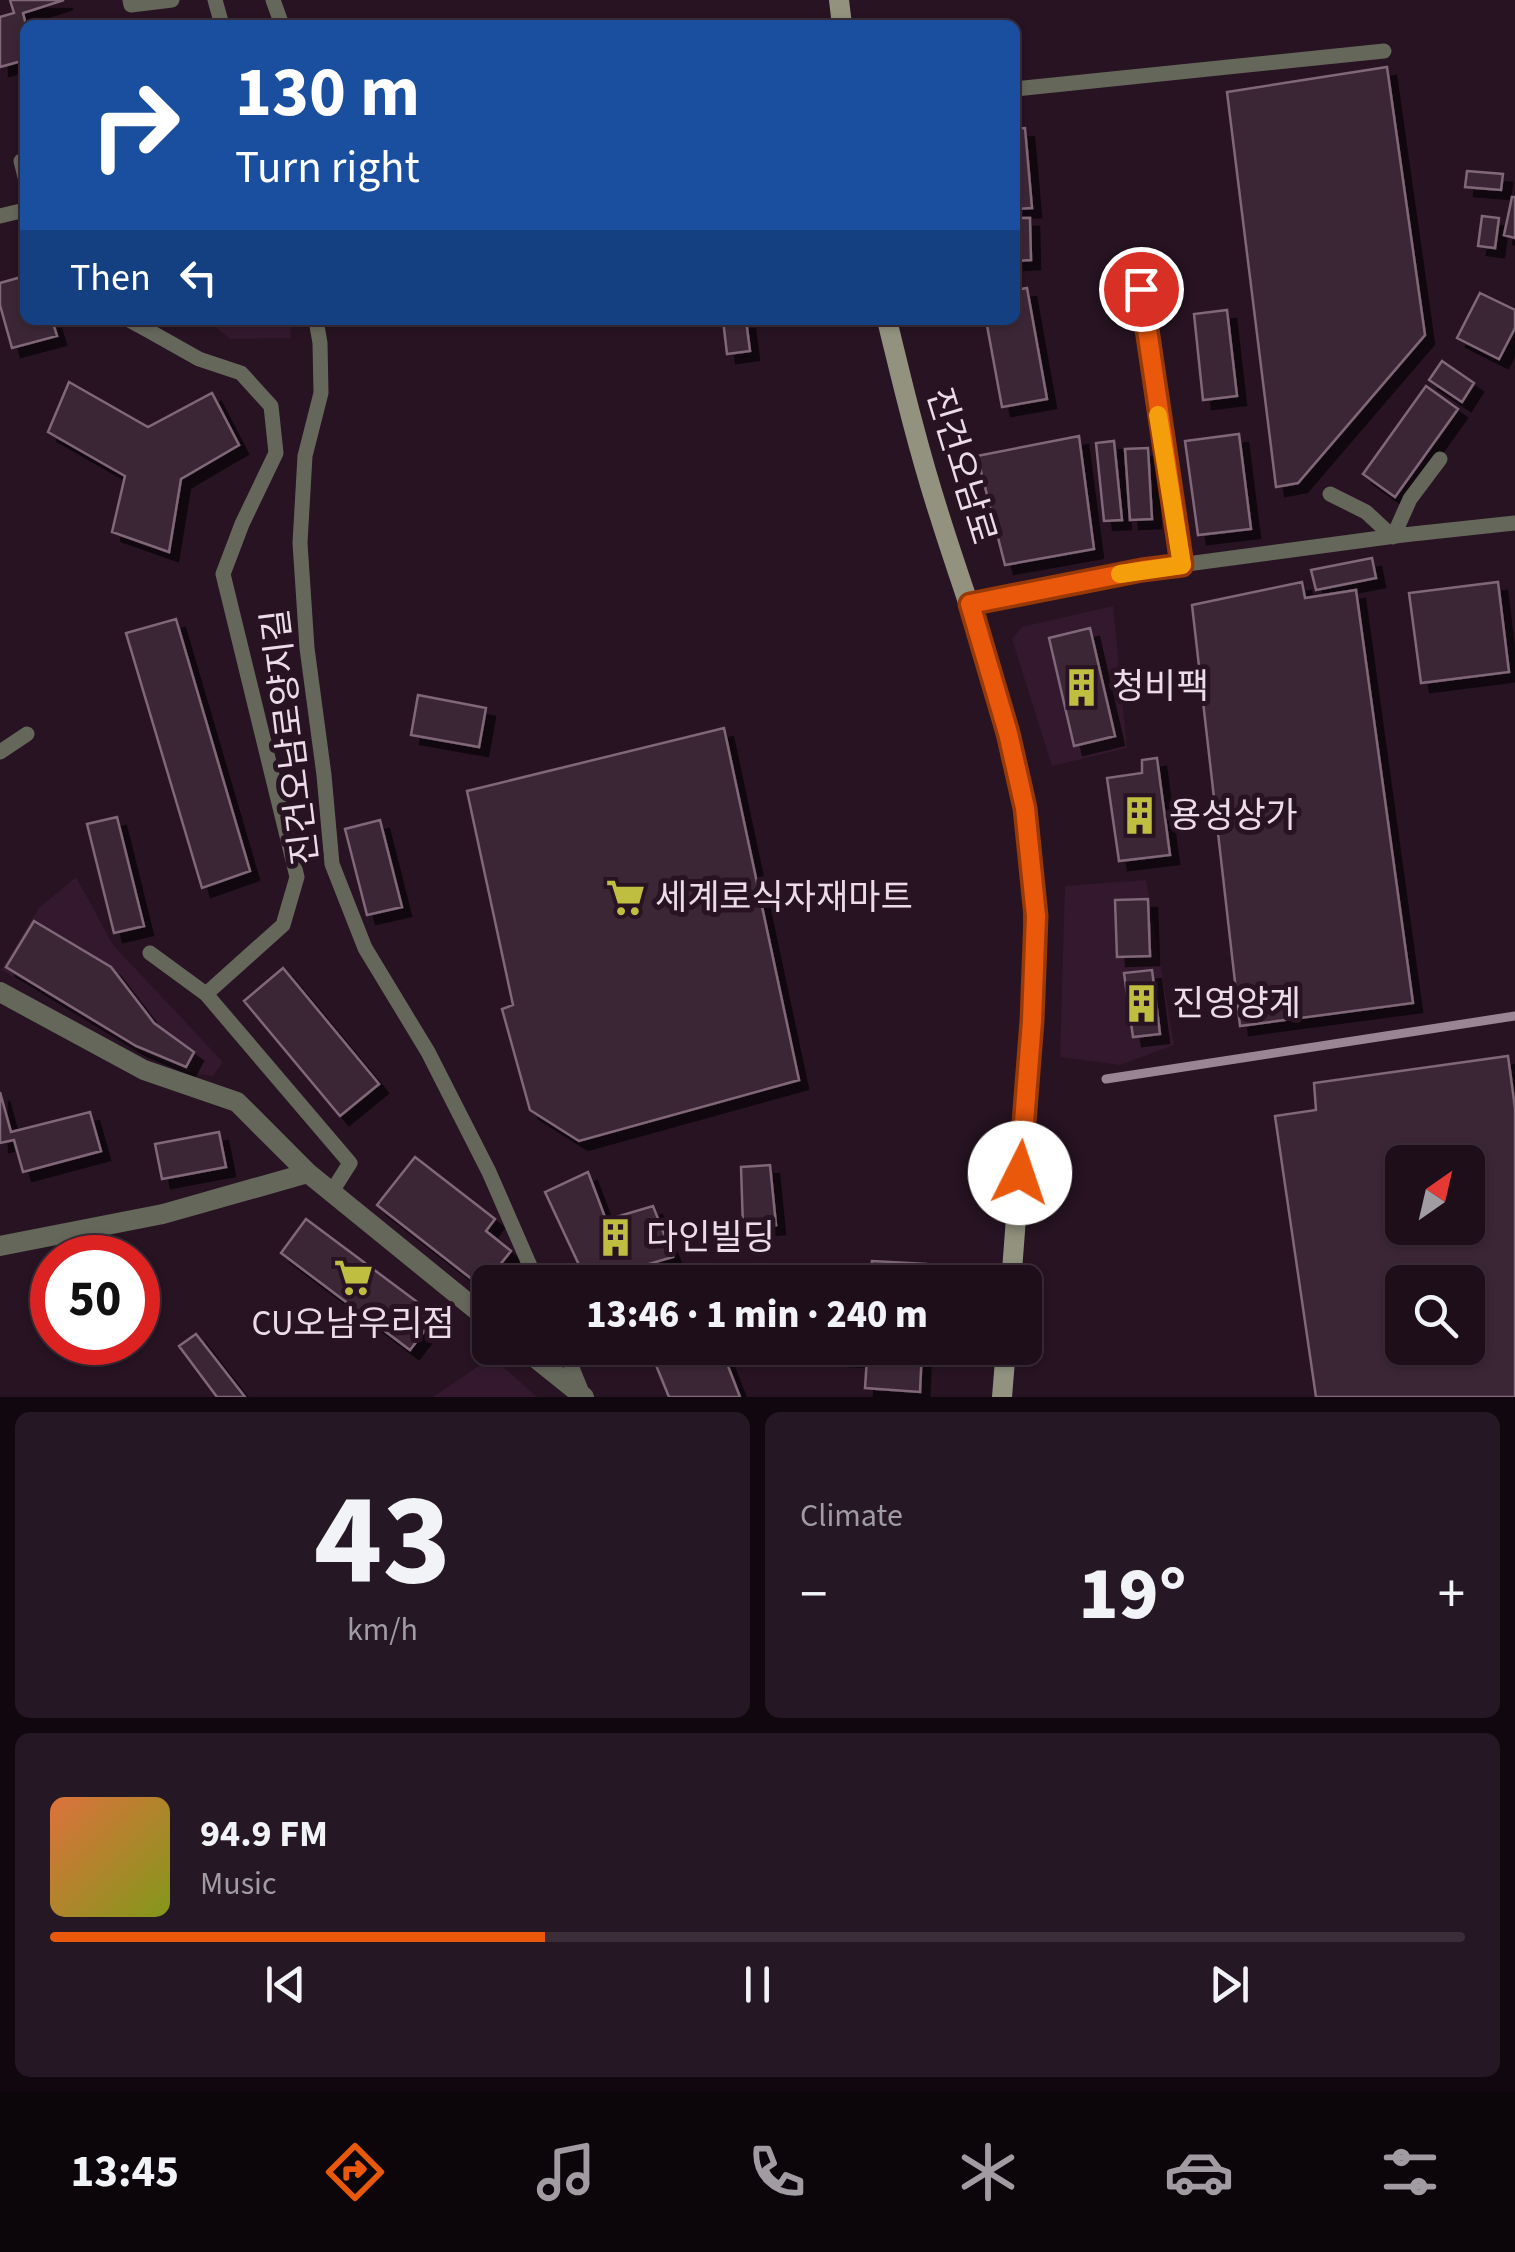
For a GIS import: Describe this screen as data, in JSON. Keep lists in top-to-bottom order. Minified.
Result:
{"streets":{"main road":["진건오남로"],"lane":["진건오남로양지길"]},"places":{"building":["청비팩","용성상가","진영양계","다인빌딩"],"supermarket":["세계로식자재마트","CU오남우리점"]},"north":"top right","page":{"turn":["130 m","Turn right"],"then":"Then","limit":"50","trip":"13:46 · 1 min · 240 m","tile":[["43","km/h"],"Climate"],"heat":["−","19°","+"],"song":["94.9 FM","Music"],"tabs":"13:45"}}
